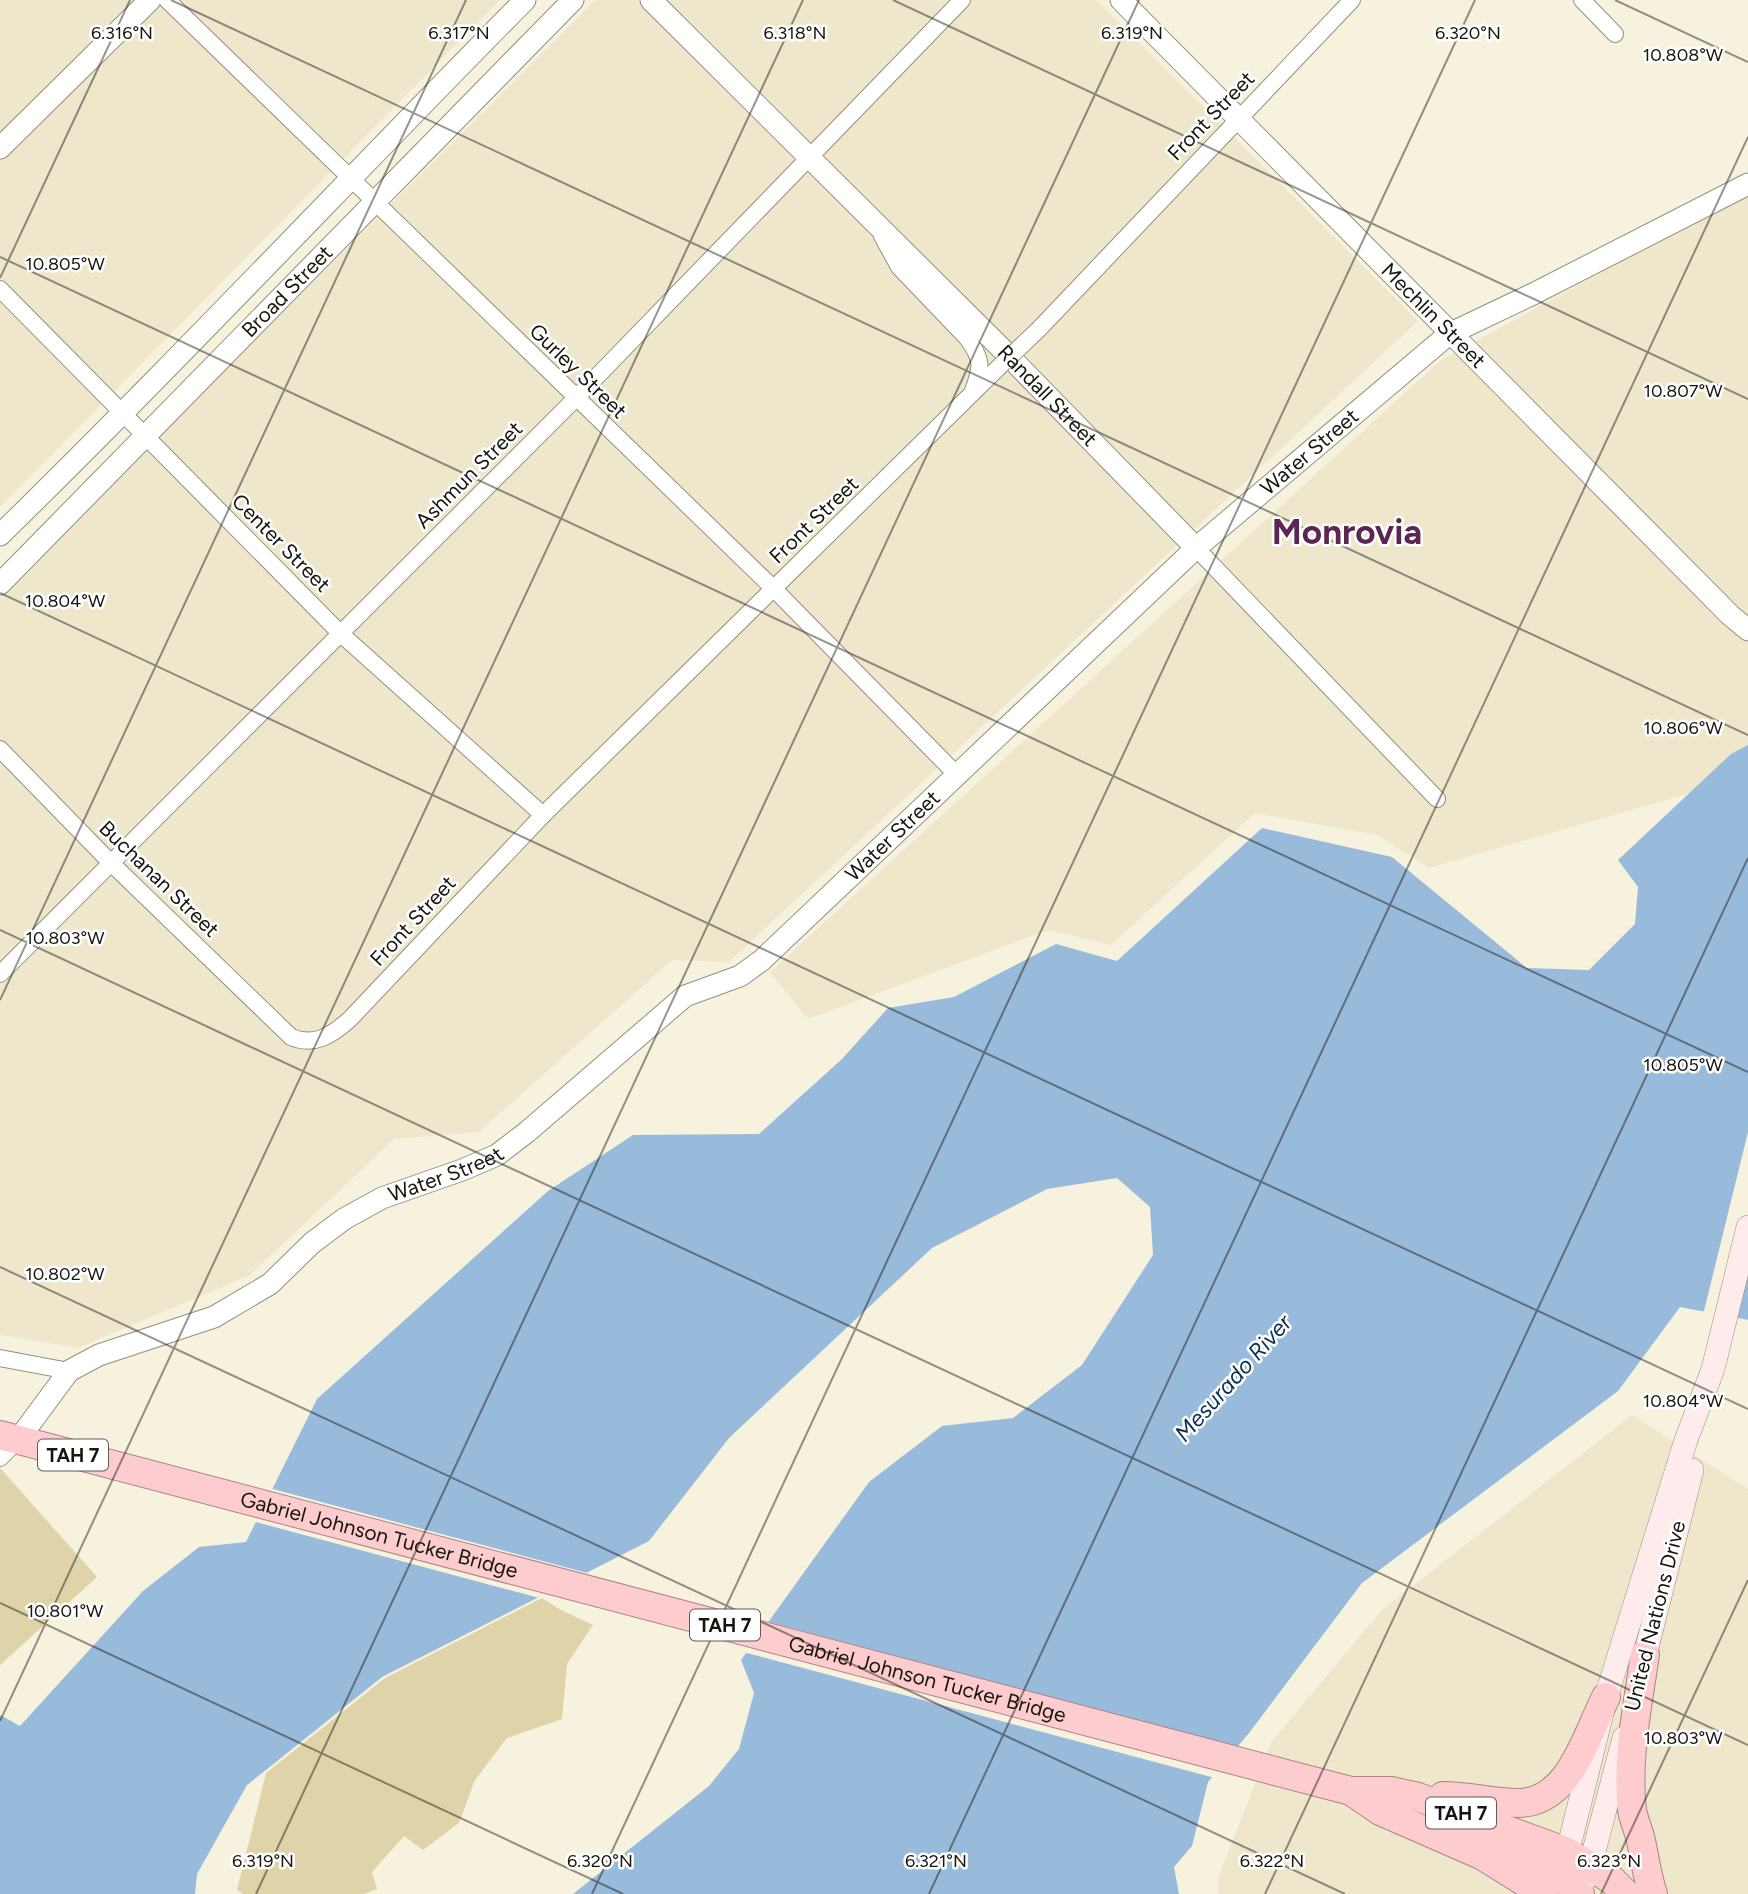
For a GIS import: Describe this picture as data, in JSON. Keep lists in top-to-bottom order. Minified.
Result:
{"streets":{"highway":["TAH 7","Gabriel Johnson Tucker Bridge"],"main road":["United Nations Drive"],"street":["Front Street","Broad Street","Mechlin Street","Gurley Street","Randall Street","Water Street","Ashmun Street","Center Street","Buchanan Street"]},"crossings":[["Front Street","Mechlin Street"],["Front Street","Gurley Street"],["Front Street","Center Street"],["Front Street","Buchanan Street"],["Broad Street","Gurley Street"],["Broad Street","Center Street"],["Mechlin Street","Water Street"],["Gurley Street","Water Street"],["Gurley Street","Ashmun Street"],["Randall Street","Water Street"],["Randall Street","Ashmun Street"],["Water Street","Gabriel Johnson Tucker Bridge"],["Ashmun Street","Center Street"],["Ashmun Street","Buchanan Street"],["TAH 7","Gabriel Johnson Tucker Bridge"],["TAH 7","United Nations Drive"]],"districts":["Monrovia"],"water":["Mesurado River"],"coordinates":["6.316°N","6.317°N","6.318°N","6.319°N","6.320°N","10.808°W","10.805°W","10.807°W","10.804°W","10.806°W","10.803°W","10.802°W","10.801°W","6.321°N","6.322°N","6.323°N"]}
